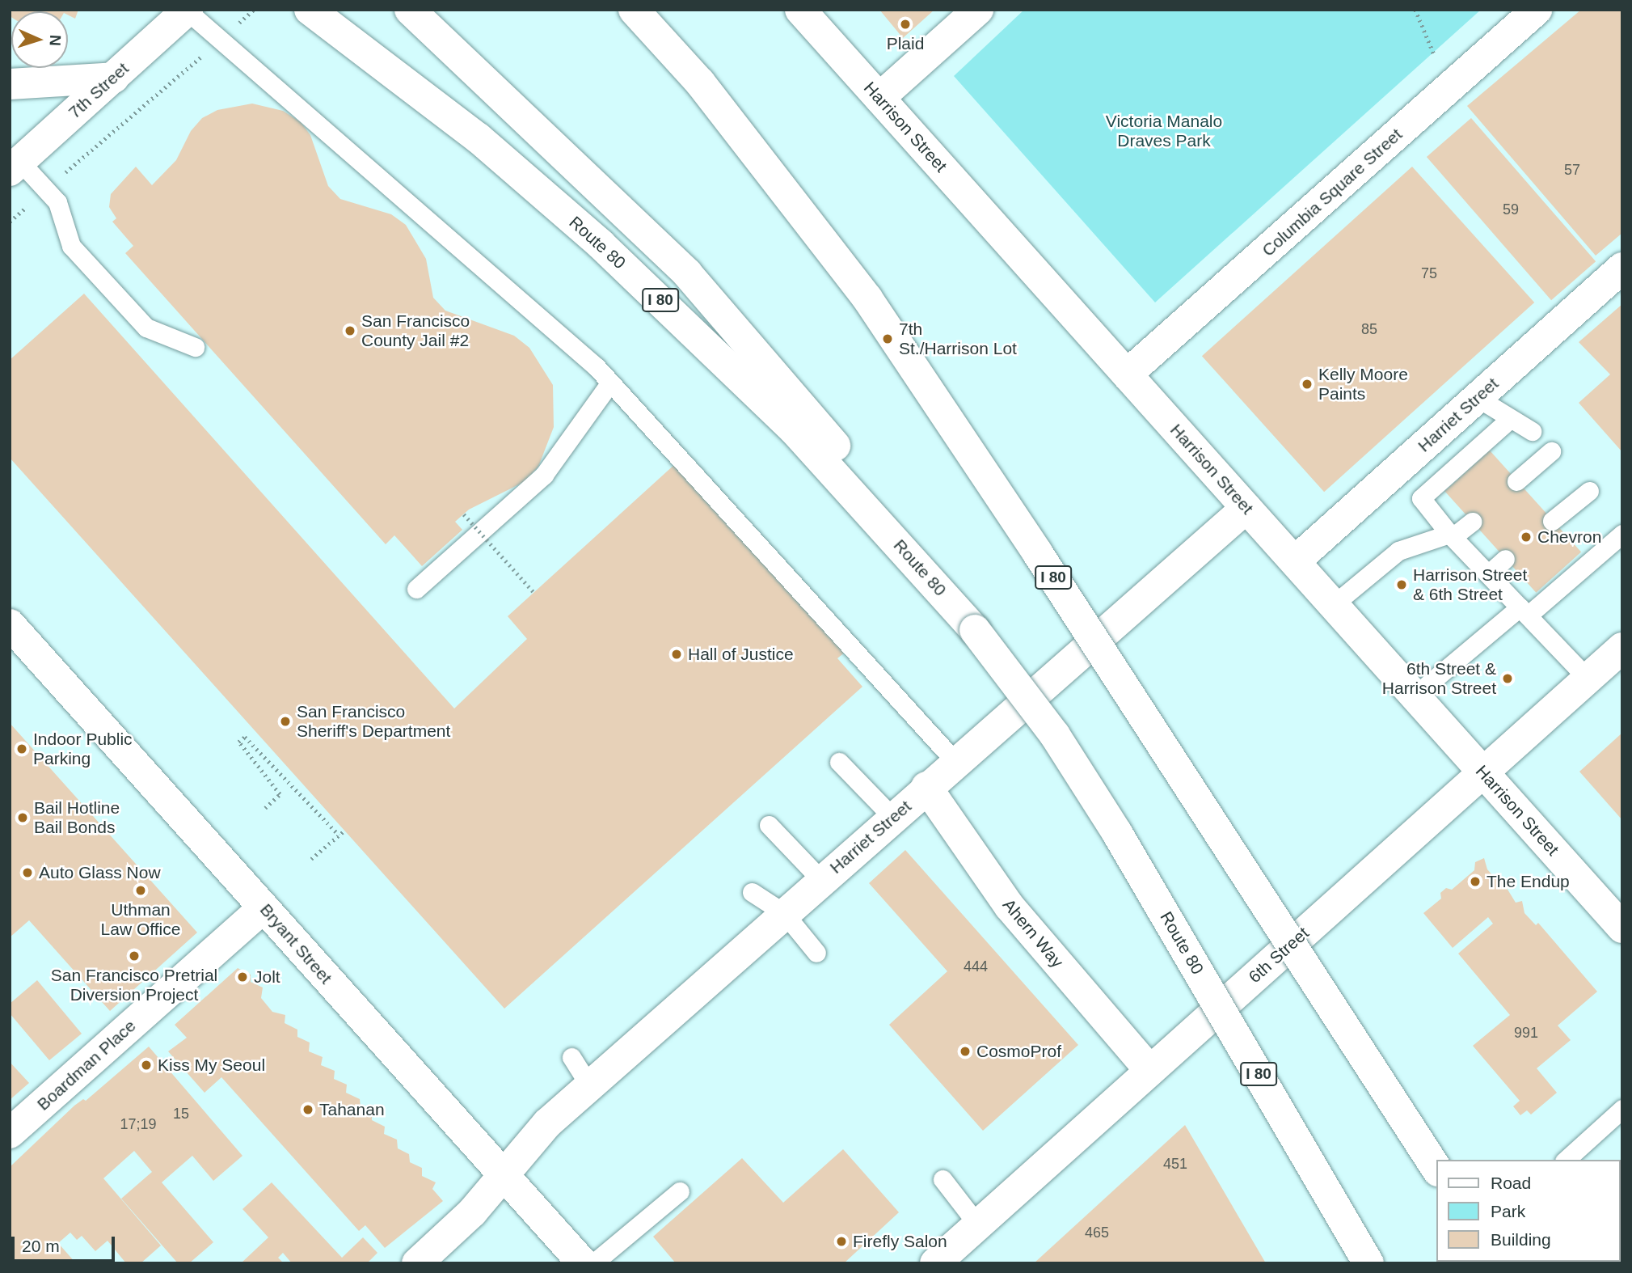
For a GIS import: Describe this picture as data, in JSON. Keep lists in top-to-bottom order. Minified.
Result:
{"streets":{"main road":["7th Street","Harrison Street","Columbia Square Street","Route 80","I 80","Harriet Street","Ahern Way","Bryant Street","6th Street","Boardman Place"]},"crossings":[["Harrison Street","Columbia Square Street"],["Harrison Street","Harriet Street"],["Harrison Street","6th Street"],["Harriet Street","Ahern Way"],["Harriet Street","Bryant Street"],["Ahern Way","6th Street"],["Bryant Street","Boardman Place"]],"parks":["Victoria Manalo Draves Park"],"places":["Plaid","San Francisco County Jail #2","7th St./Harrison Lot","Kelly Moore Paints","Chevron","Harrison Street & 6th Street","Hall of Justice","6th Street & Harrison Street","San Francisco Sheriff's Department","Indoor Public Parking","Bail Hotline Bail Bonds","Auto Glass Now","The Endup","Uthman Law Office","San Francisco Pretrial Diversion Project","Jolt","CosmoProf","Kiss My Seoul","Tahanan","Firefly Salon"],"house_numbers":["57","59","75","85","444","991","15","17;19","451","465"],"legend":["Road","Park","Building"],"scale_bar":"20 m","north":"right"}
